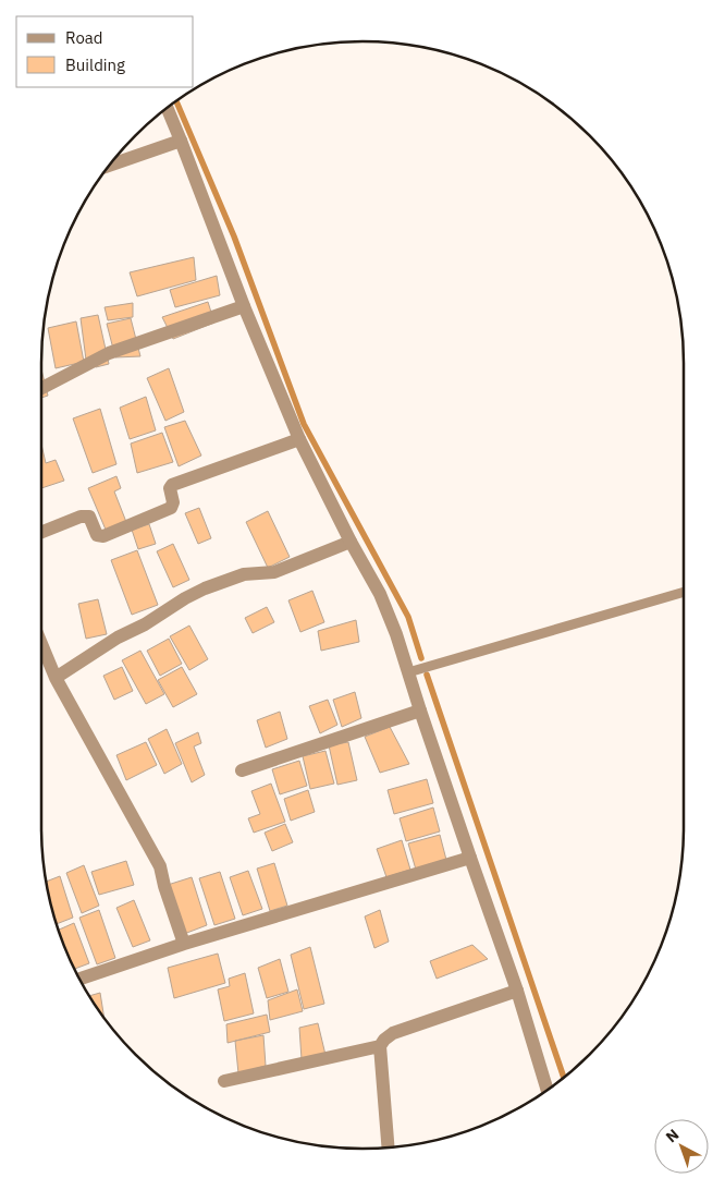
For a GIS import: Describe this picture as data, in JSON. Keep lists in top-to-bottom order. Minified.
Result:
{"legend":["Road","Building"],"north":"top left"}
